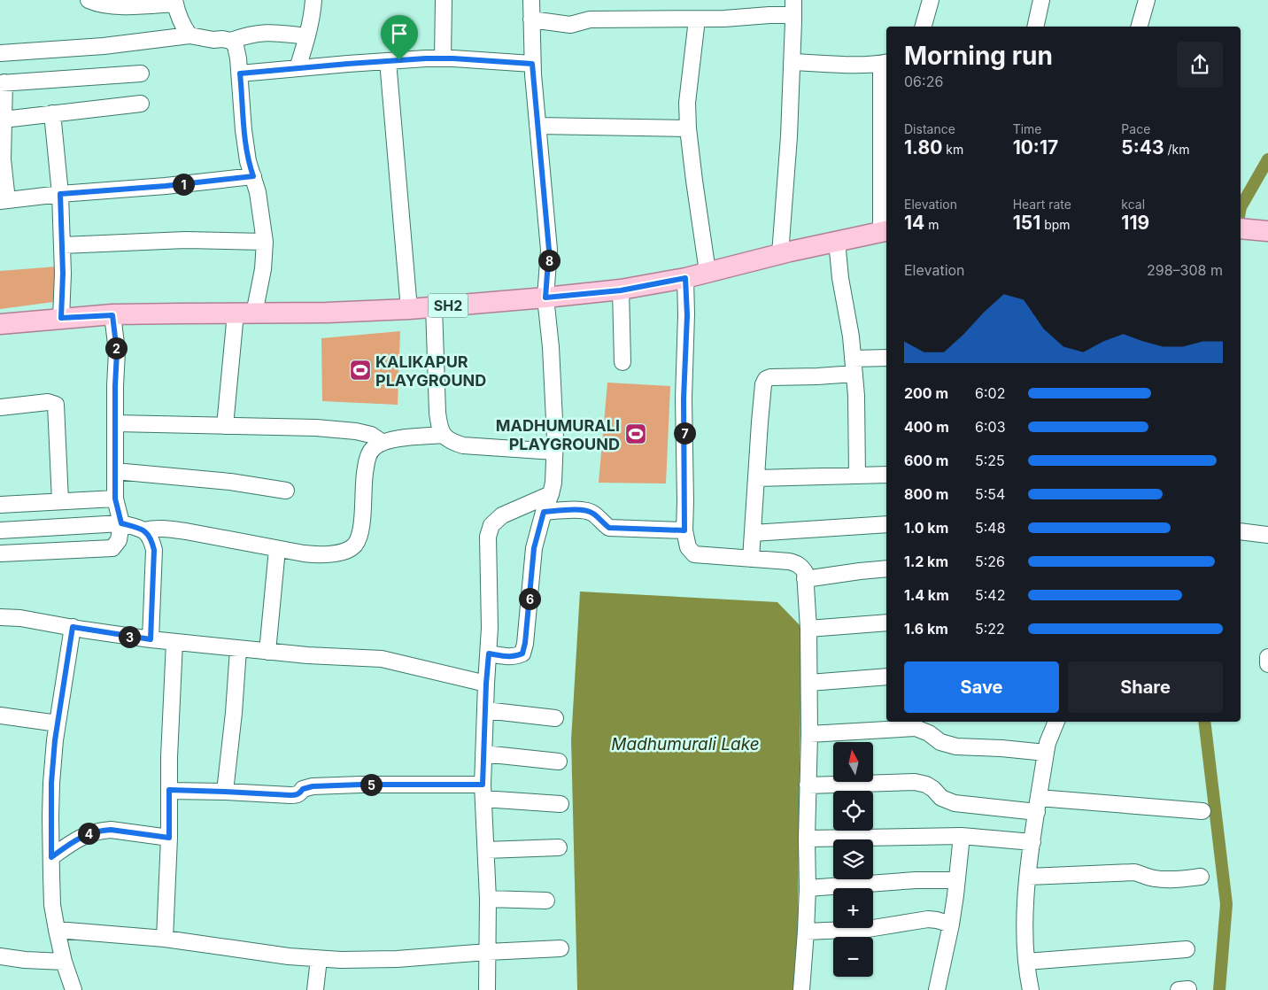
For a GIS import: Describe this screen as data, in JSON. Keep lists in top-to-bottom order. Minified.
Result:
{"streets":{"main road":["SH2"]},"water":["Madhumurali Lake"],"places":{"sports":["KALIKAPUR PLAYGROUND","MADHUMURALI PLAYGROUND"]},"north":"top","page":{"heading":["Morning run","06:26"],"stats":[["Distance","1.80 km"],["Time","10:17"],["Pace","5:43 /km"],["Elevation","14 m"],["Heart rate","151 bpm"],["kcal","119"]],"pins":["1","8","2","7","6","3","5","4"],"chart":["Elevation","298–308 m"],"list":[{"name":"200 m","note":"6:02"},{"name":"400 m","note":"6:03"},{"name":"600 m","note":"5:25"},{"name":"800 m","note":"5:54"},{"name":"1.0 km","note":"5:48"},{"name":"1.2 km","note":"5:26"},{"name":"1.4 km","note":"5:42"},{"name":"1.6 km","note":"5:22"}],"buttons":["Save","Share"],"map_buttons":["+","−"]}}
